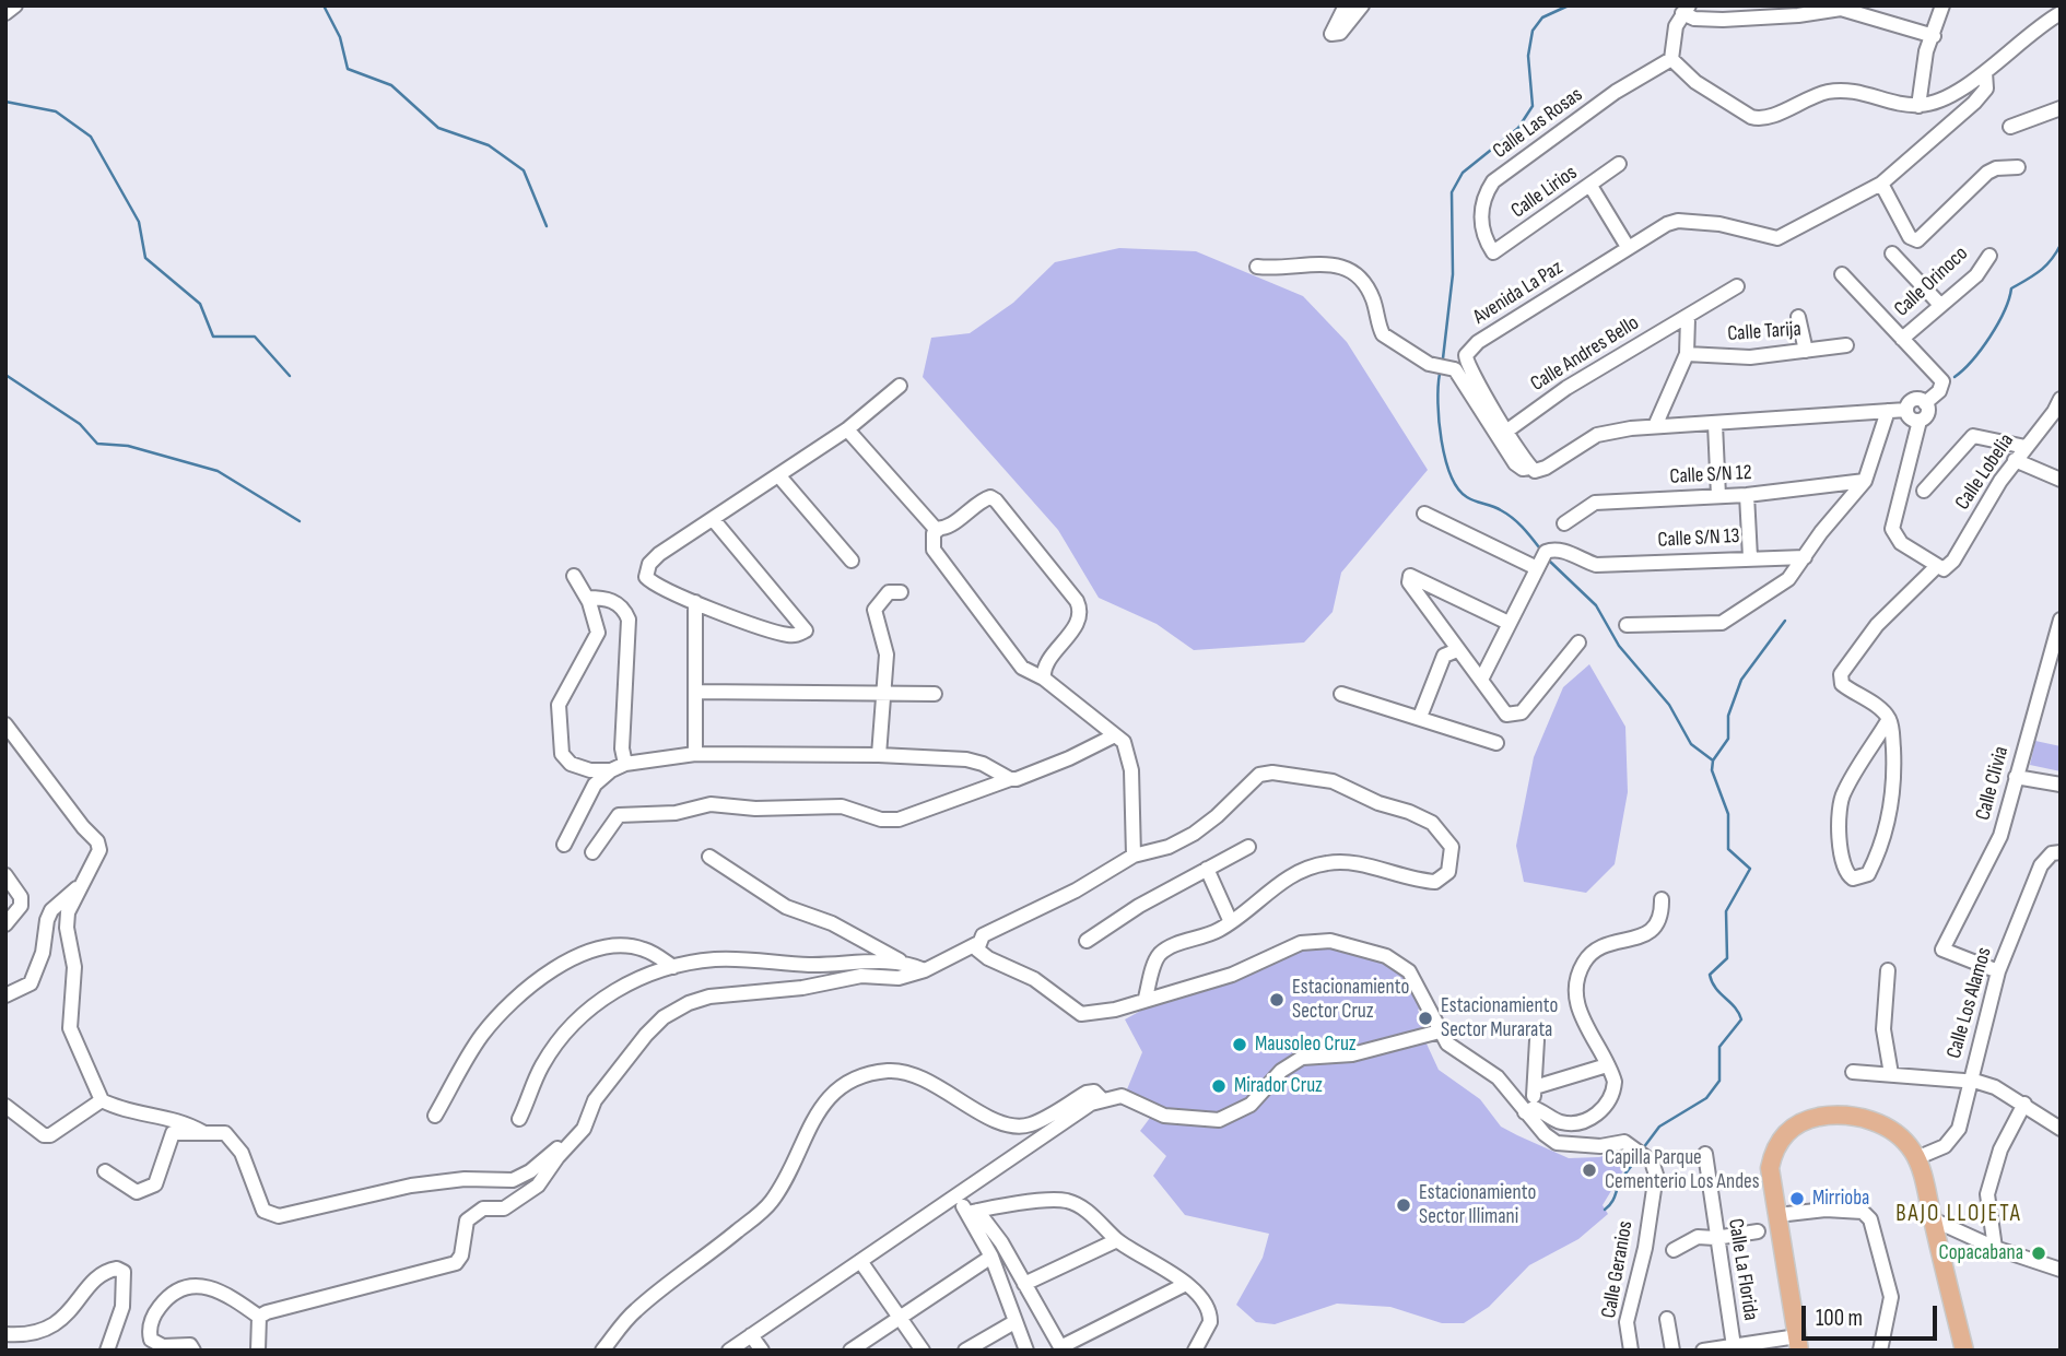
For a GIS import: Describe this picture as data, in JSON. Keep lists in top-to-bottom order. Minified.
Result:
{"streets":{"street":["Calle Las Rosas","Calle Lirios","Calle Orinoco","Avenida La Paz","Calle Tarija","Calle Andres Bello","Calle Lobelia","Calle S/N 12","Calle S/N 13","Calle Clivia","Calle Los Alamos","Calle Geranios","Calle La Florida"]},"crossings":[["Calle Las Rosas","Calle Lirios"],["Avenida La Paz","Calle Andres Bello"],["Calle Clivia","Calle Los Alamos"]],"districts":["BAJO LLOJETA"],"places":["Estacionamiento Sector Cruz","Estacionamiento Sector Murarata","Mausoleo Cruz","Mirador Cruz","Capilla Parque Cementerio Los Andes","Mirrioba","Estacionamiento Sector Illimani","Copacabana"],"scale_bar":"100 m"}
